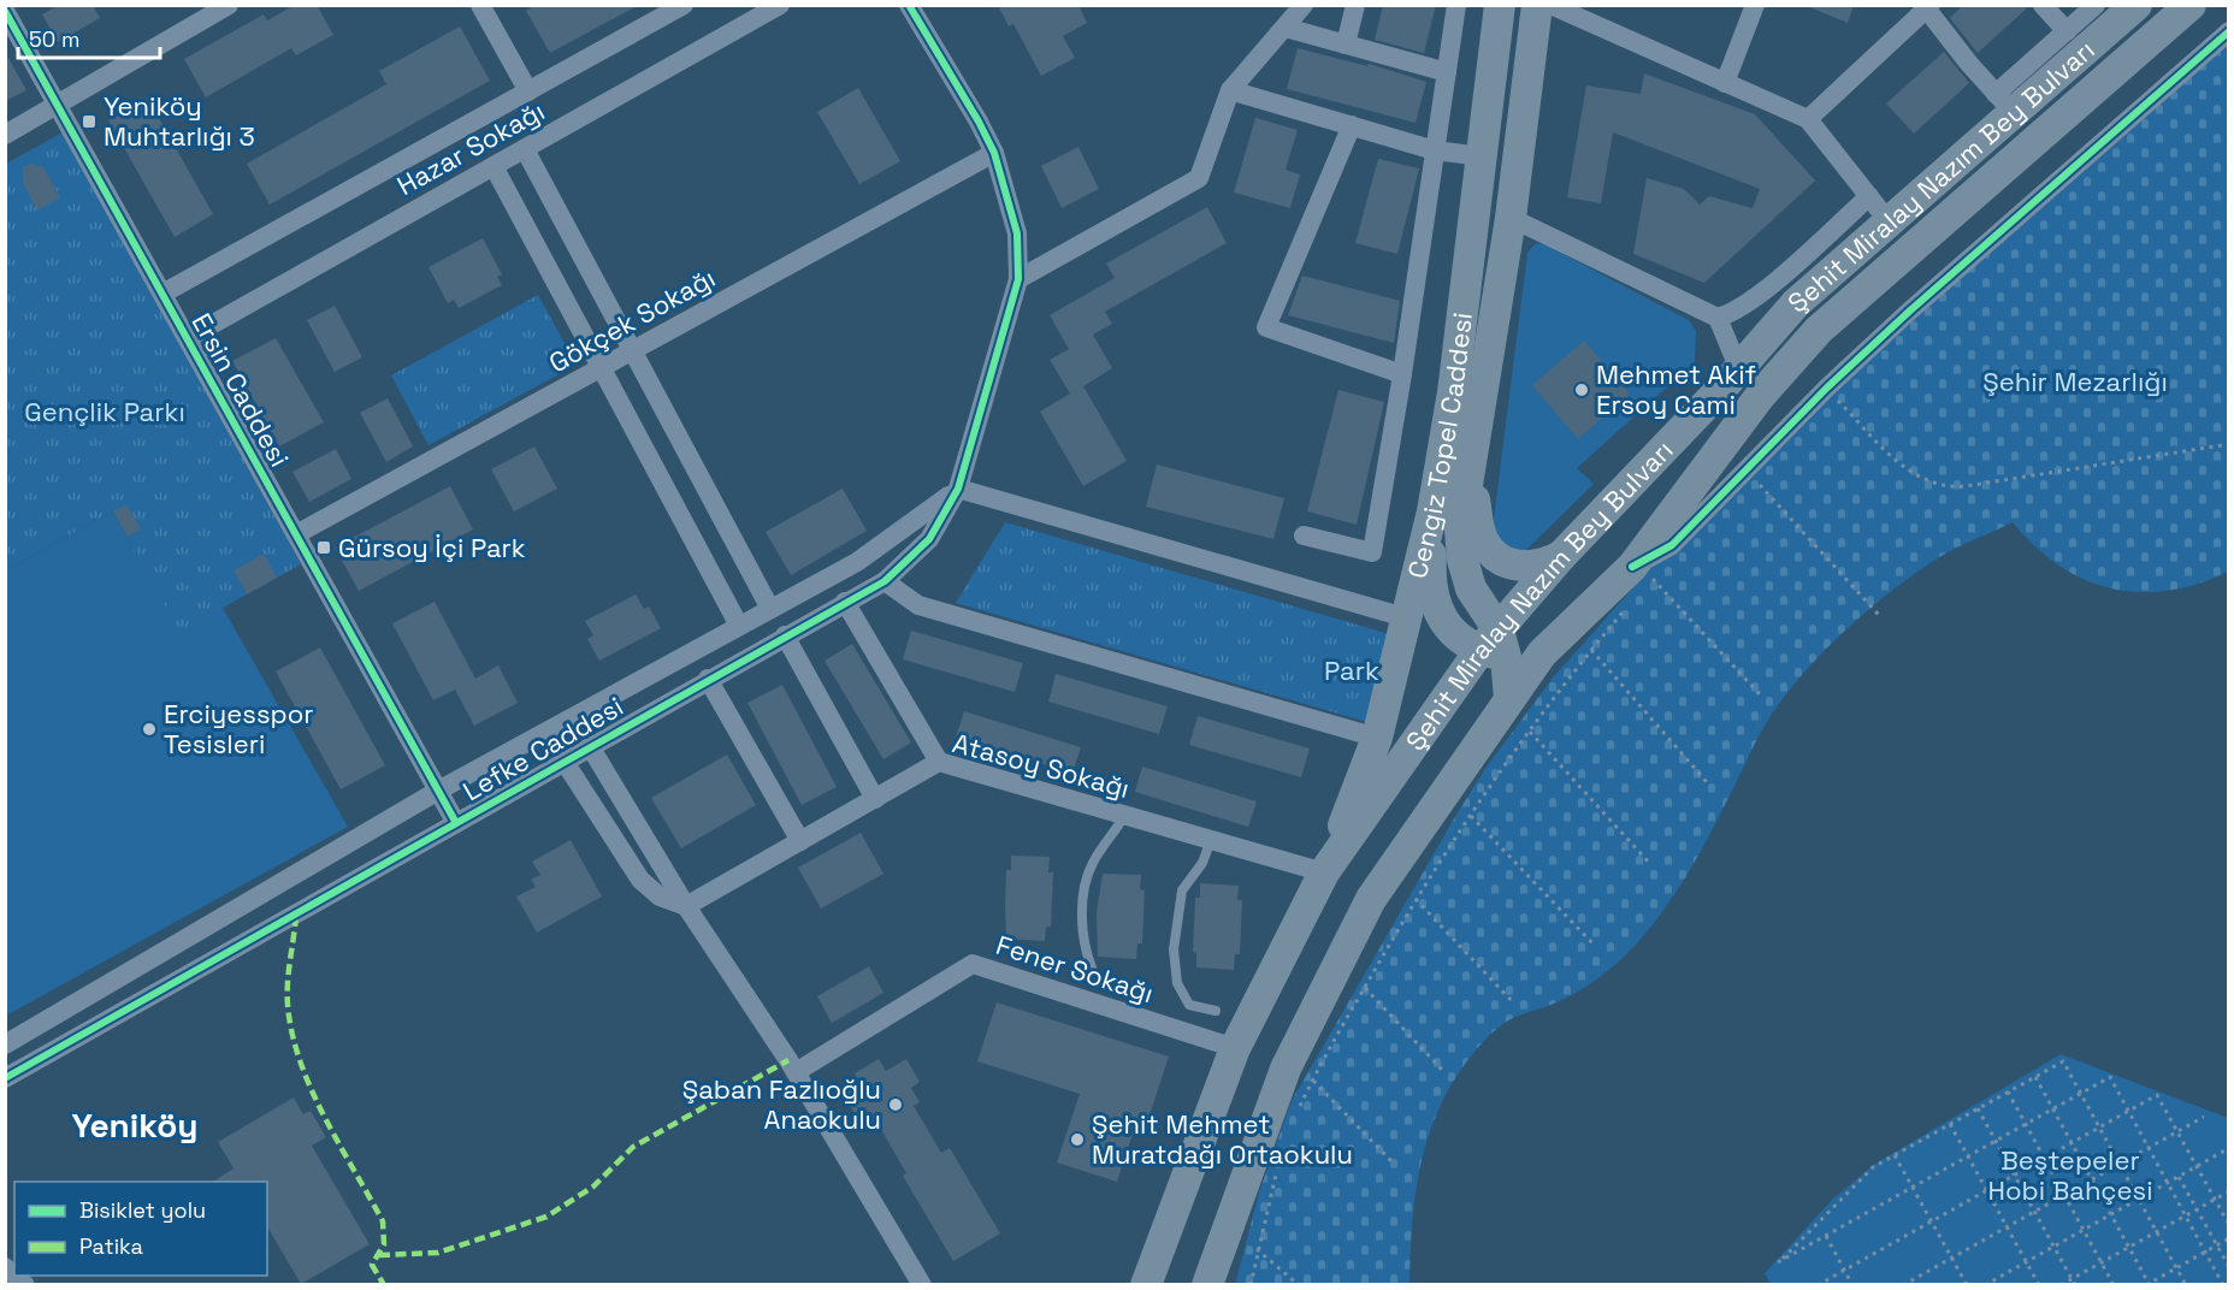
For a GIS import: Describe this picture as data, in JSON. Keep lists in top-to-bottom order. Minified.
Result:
{"streets":{"main road":["Şehit Miralay Nazım Bey Bulvarı","Cengiz Topel Caddesi"],"street":["Hazar Sokağı","Gökçek Sokağı","Ersin Caddesi","Lefke Caddesi","Atasoy Sokağı","Fener Sokağı"]},"crossings":[["Hazar Sokağı","Ersin Caddesi"],["Şehit Miralay Nazım Bey Bulvarı","Cengiz Topel Caddesi"],["Şehit Miralay Nazım Bey Bulvarı","Atasoy Sokağı"],["Şehit Miralay Nazım Bey Bulvarı","Fener Sokağı"],["Gökçek Sokağı","Ersin Caddesi"],["Ersin Caddesi","Lefke Caddesi"],["Cengiz Topel Caddesi","Atasoy Sokağı"]],"districts":["Yeniköy"],"parks":["Şehir Mezarlığı","Gençlik Parkı","Park","Beştepeler Hobi Bahçesi"],"places":{"transit":["Yeniköy Muhtarlığı 3","Gürsoy İçi Park"],"other":["Mehmet Akif Ersoy Cami","Erciyesspor Tesisleri","Şaban Fazlıoğlu Anaokulu","Şehit Mehmet Muratdağı Ortaokulu"]},"legend":["Bisiklet yolu","Patika"],"scale_bar":"50 m"}
